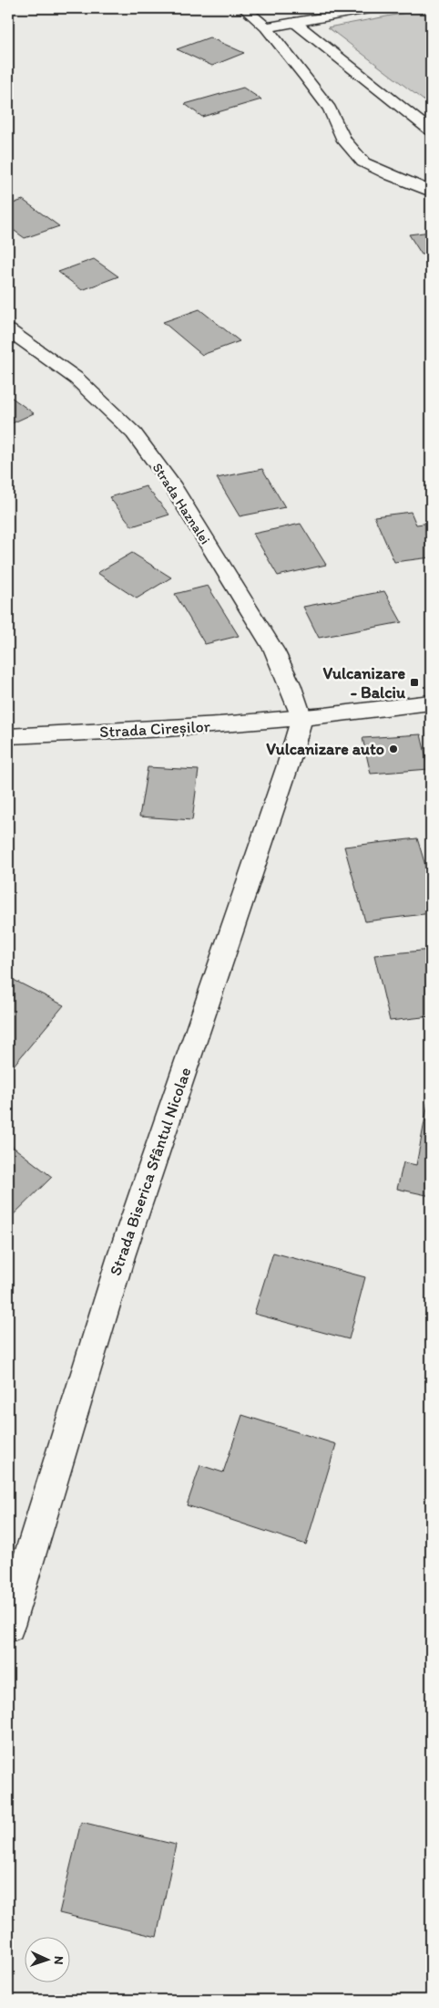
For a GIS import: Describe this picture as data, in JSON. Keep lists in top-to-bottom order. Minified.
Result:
{"streets":{"street":["Strada Haznalei","Strada Cireșilor","Strada Biserica Sfântul Nicolae"]},"crossings":[["Strada Haznalei","Strada Cireșilor"],["Strada Haznalei","Strada Biserica Sfântul Nicolae"],["Strada Cireșilor","Strada Biserica Sfântul Nicolae"]],"places":{"transit":["Vulcanizare - Balciu"],"other":["Vulcanizare auto"]},"north":"right"}
